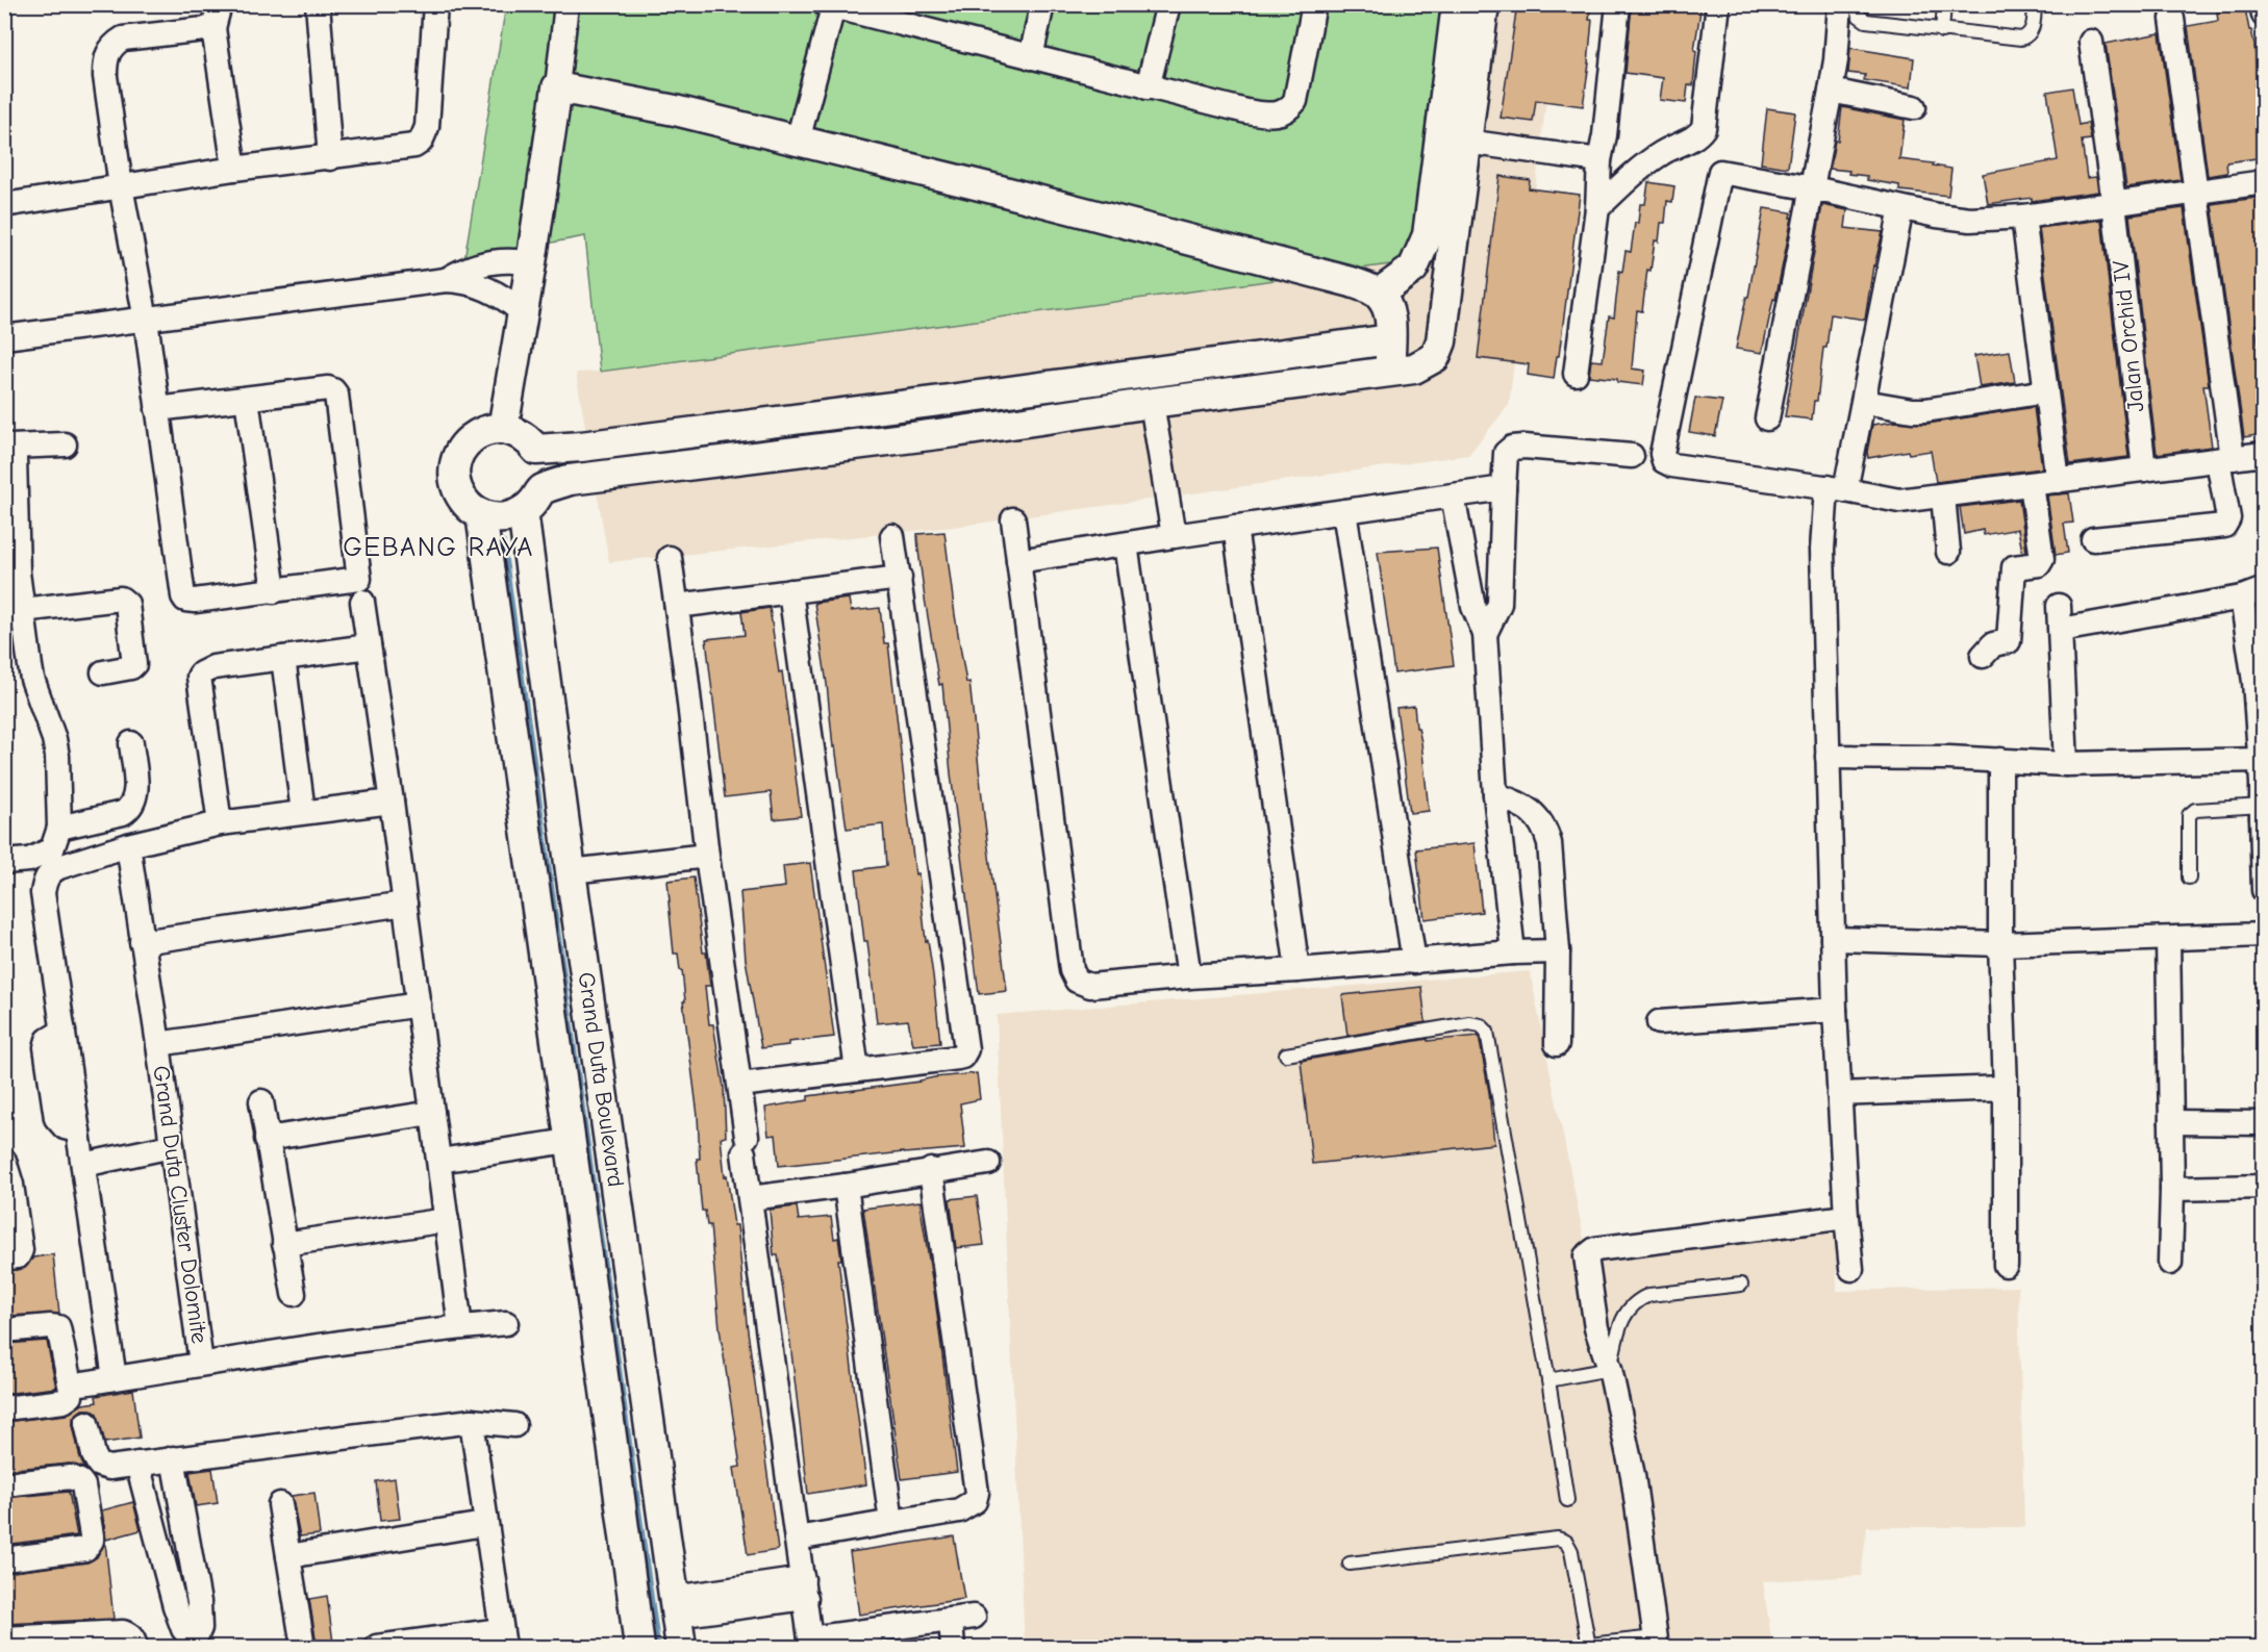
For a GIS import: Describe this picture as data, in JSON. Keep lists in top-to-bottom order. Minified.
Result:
{"streets":{"street":["Jalan Orchid IV","Grand Duta Boulevard","Grand Duta Cluster Dolomite"]},"districts":["GEBANG RAYA"]}
